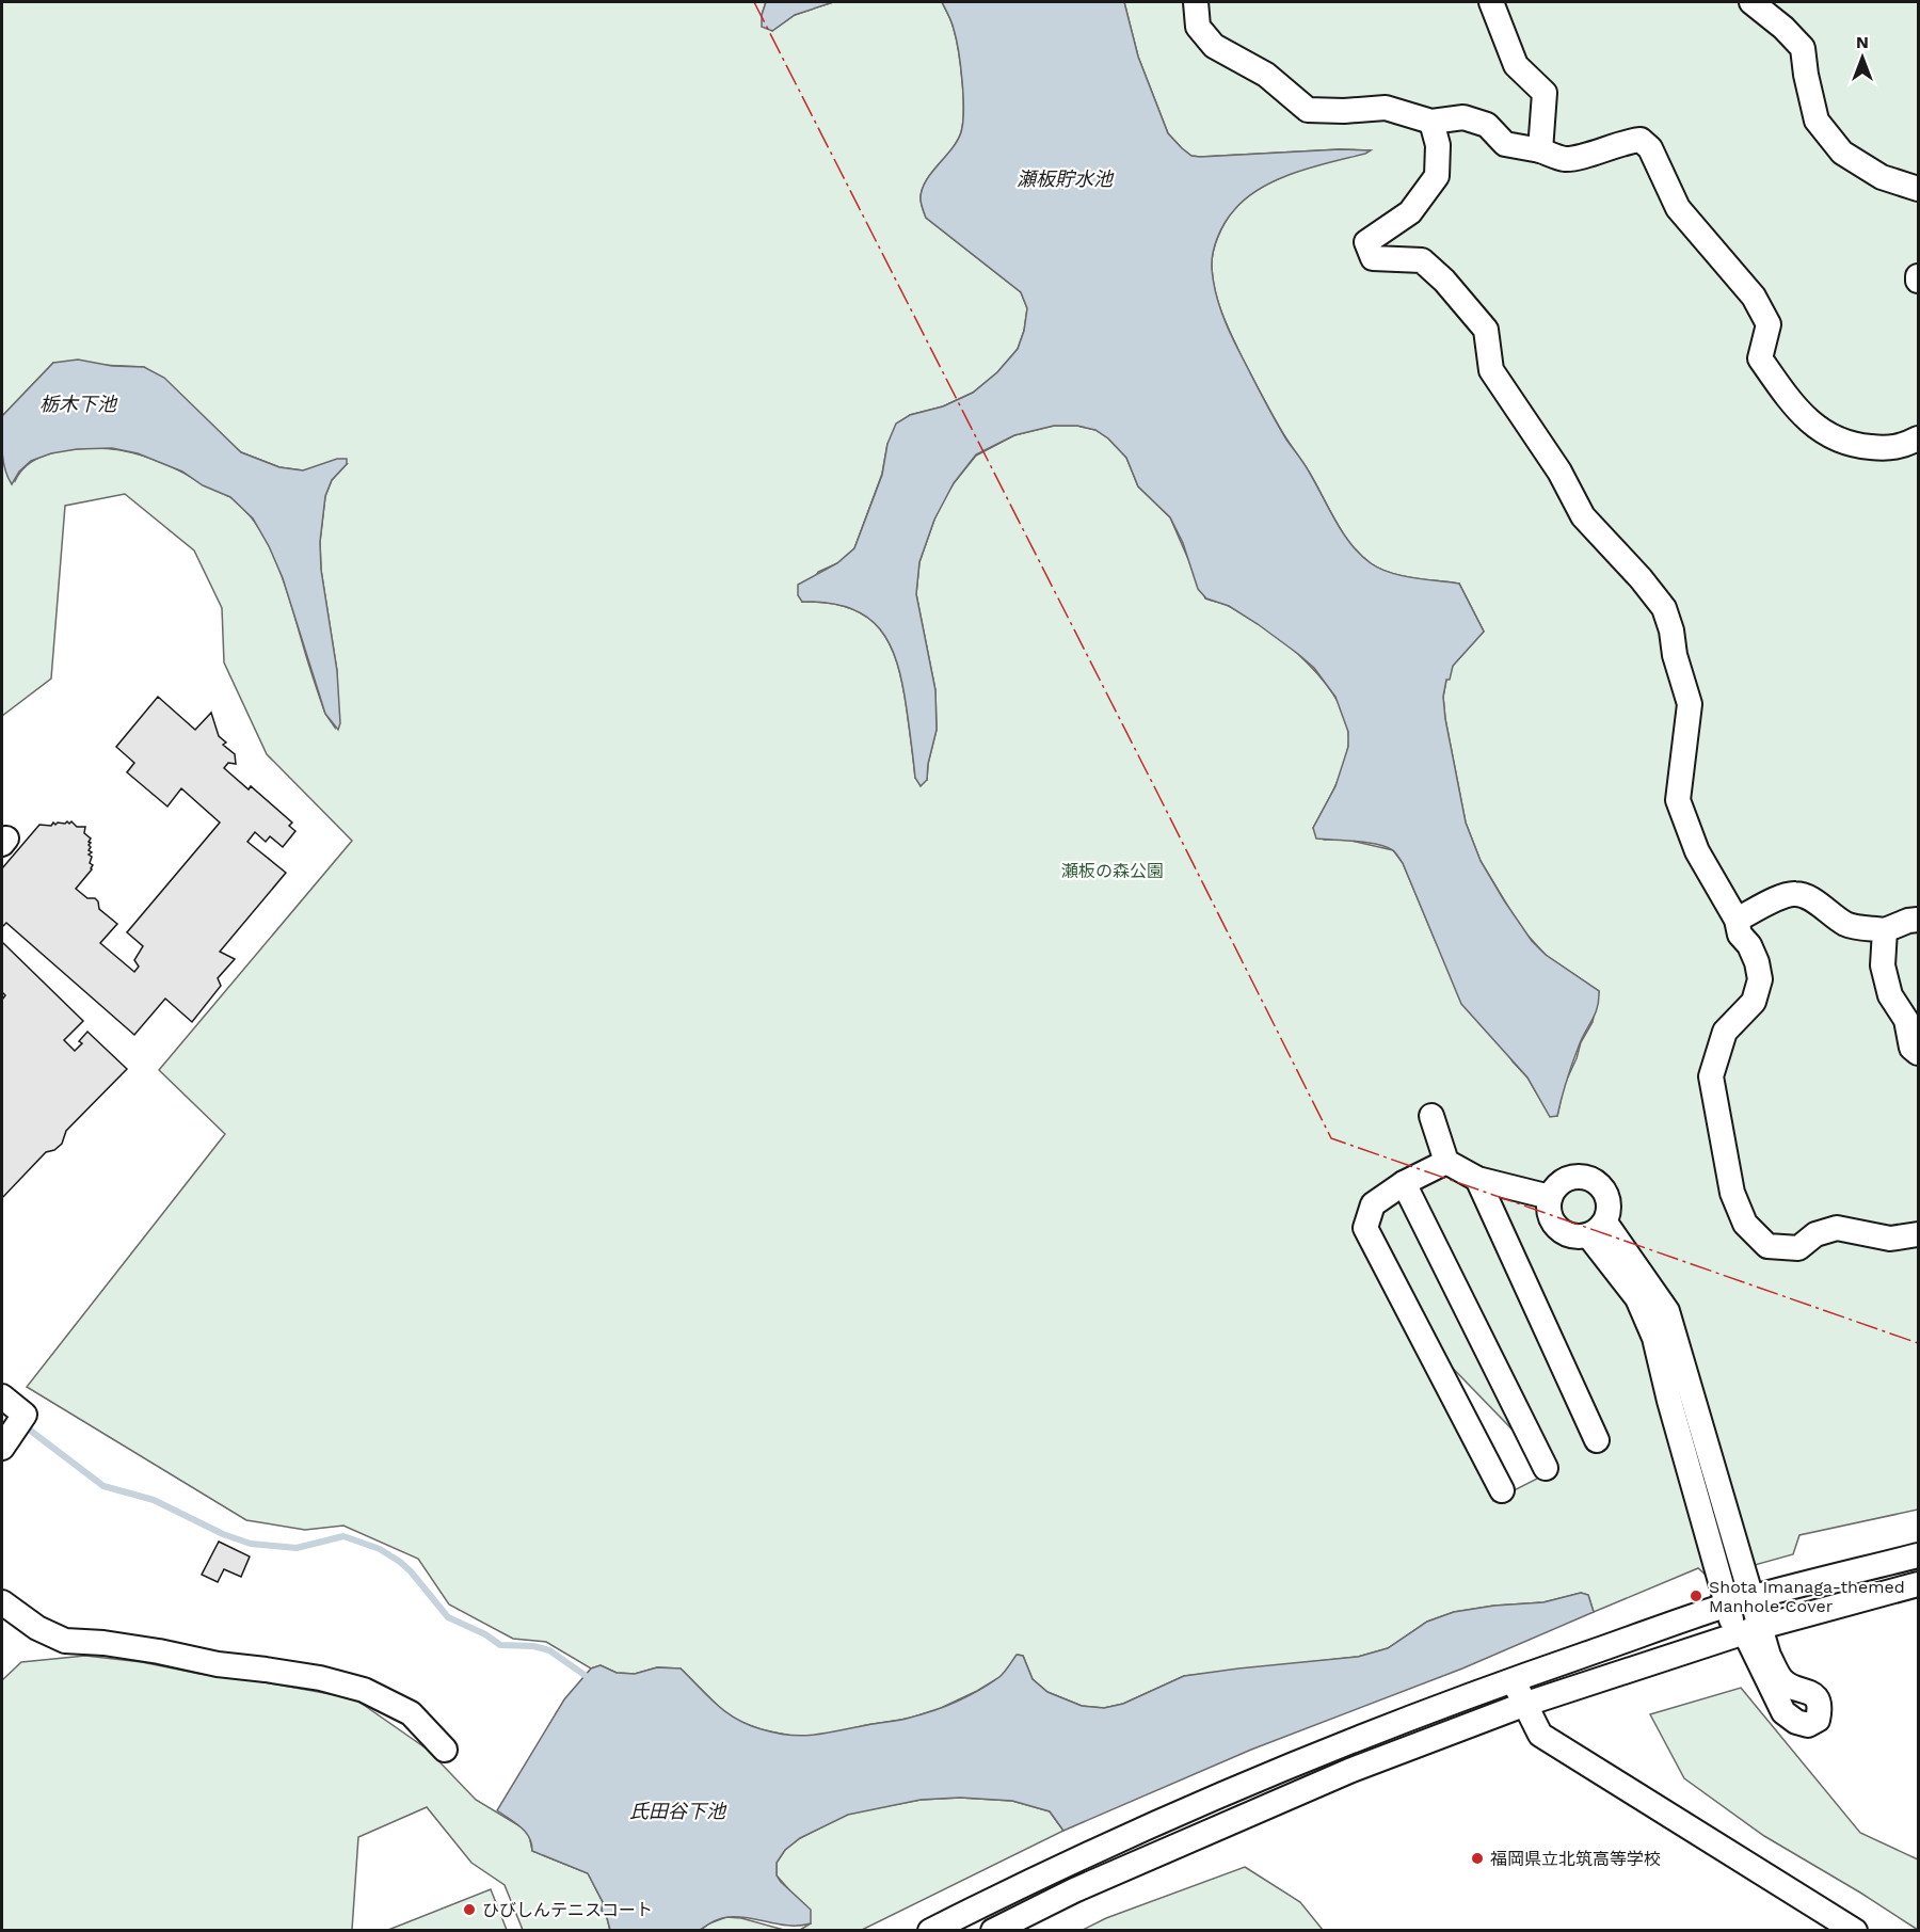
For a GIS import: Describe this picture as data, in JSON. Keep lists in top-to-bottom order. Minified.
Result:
{"water":["瀬板貯水池","栃木下池","氏田谷下池"],"parks":["瀬板の森公園"],"places":["Shota Imanaga-themed Manhole Cover","福岡県立北筑高等学校","ひびしんテニスコート"],"north":"top"}
